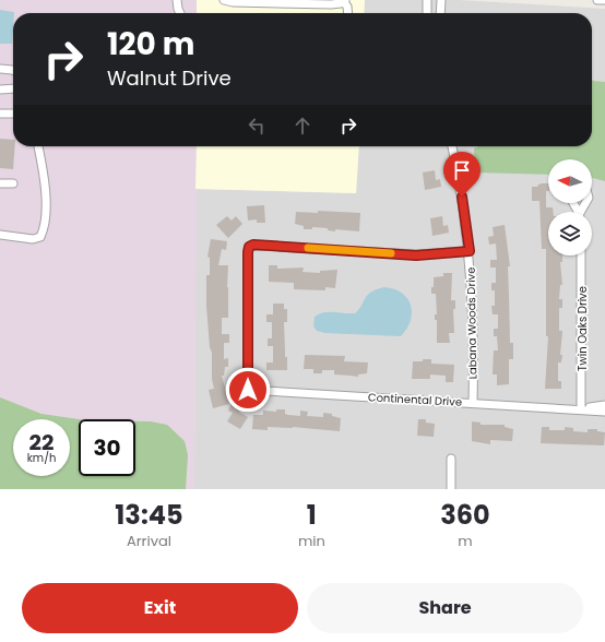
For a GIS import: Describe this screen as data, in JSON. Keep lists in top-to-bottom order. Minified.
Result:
{"streets":{"street":["Labana Woods Drive","Twin Oaks Drive","Continental Drive"]},"crossings":[["Labana Woods Drive","Continental Drive"],["Twin Oaks Drive","Continental Drive"]],"north":"left","page":{"turn":["120 m","Walnut Drive"],"speed":"22 km/h","limit":"30","eta":["13:45","Arrival","1","min","360","m"],"buttons":["Exit","Share"]}}
